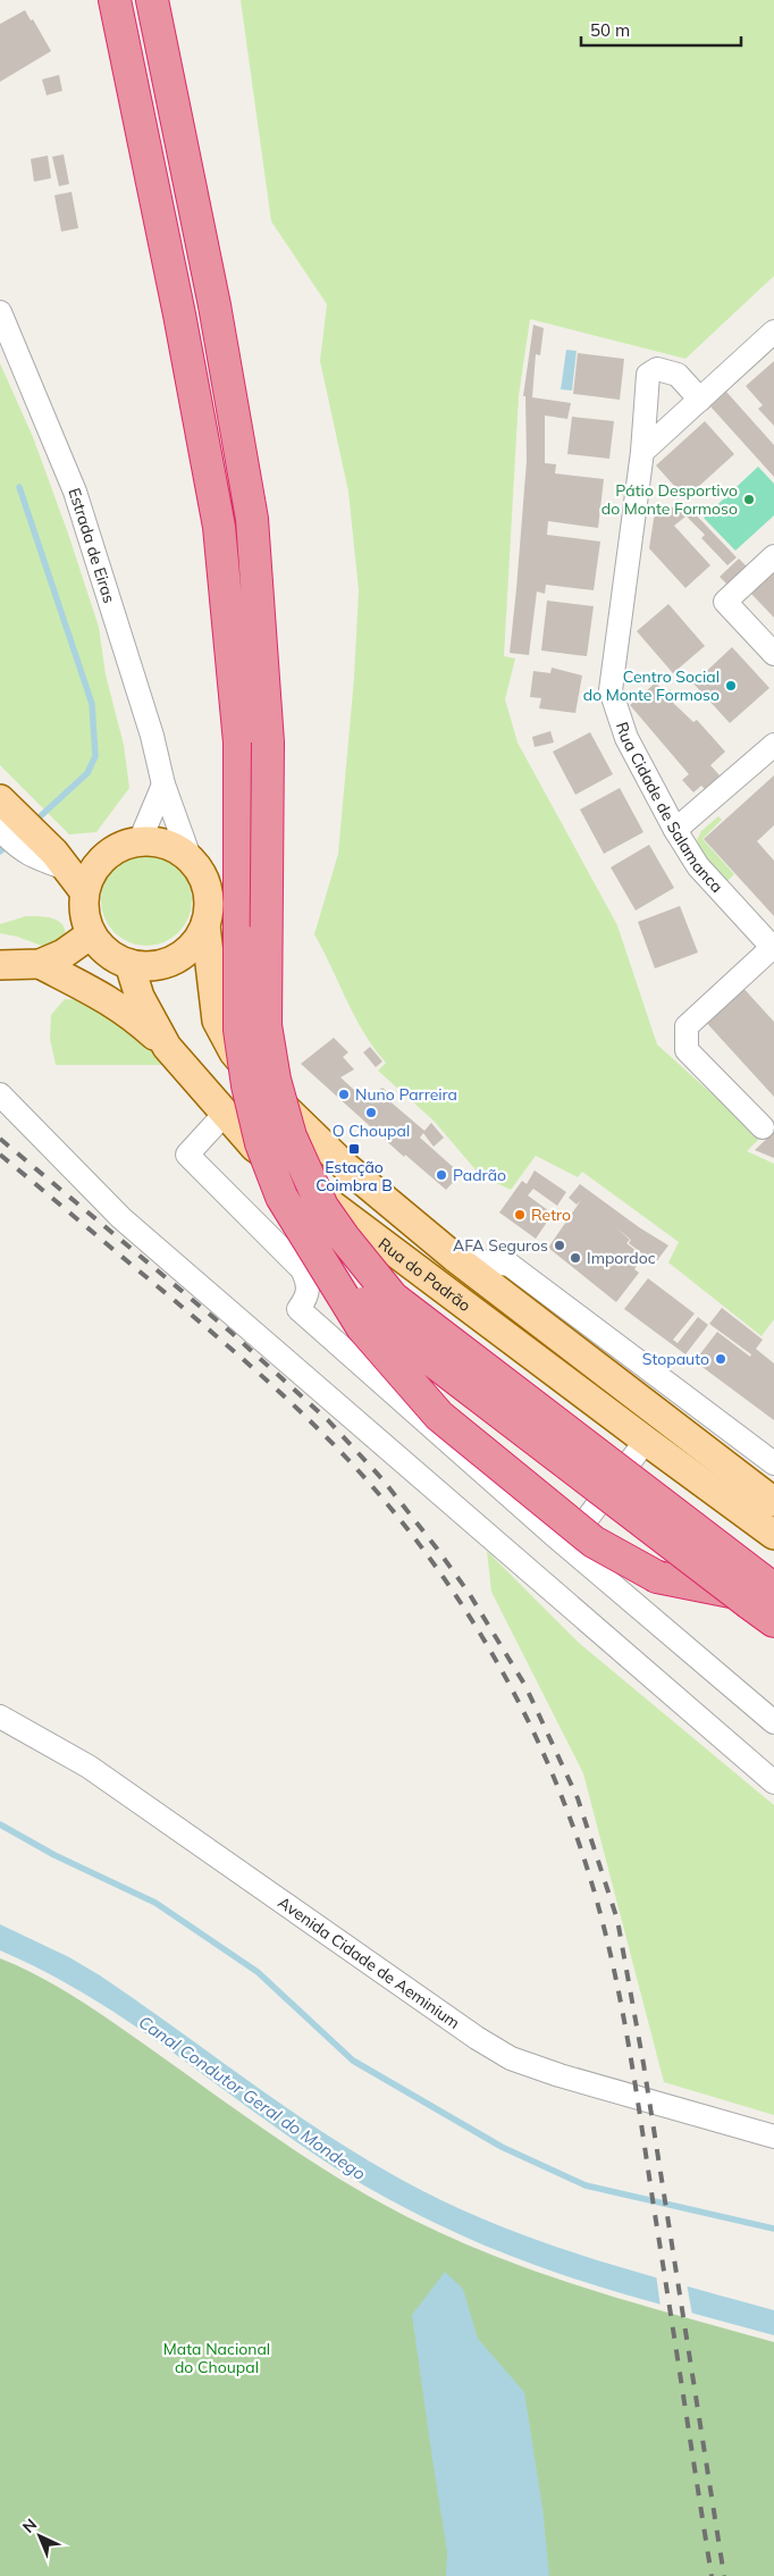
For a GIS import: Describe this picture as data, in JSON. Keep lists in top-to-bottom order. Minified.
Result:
{"streets":{"main road":["Rua do Padrão"],"street":["Estrada de Eiras","Rua Cidade de Salamanca","Avenida Cidade de Aeminium"]},"crossings":[["Estrada de Eiras","Rua do Padrão"]],"water":["Canal Condutor Geral do Mondego"],"parks":["Mata Nacional do Choupal"],"places":{"other":["Pátio Desportivo do Monte Formoso","Centro Social do Monte Formoso","Nuno Parreira","O Choupal","Padrão","Retro","AFA Seguros","Impordoc","Stopauto"],"transit":["Estação Coimbra B"]},"scale_bar":"50 m","north":"top left"}
